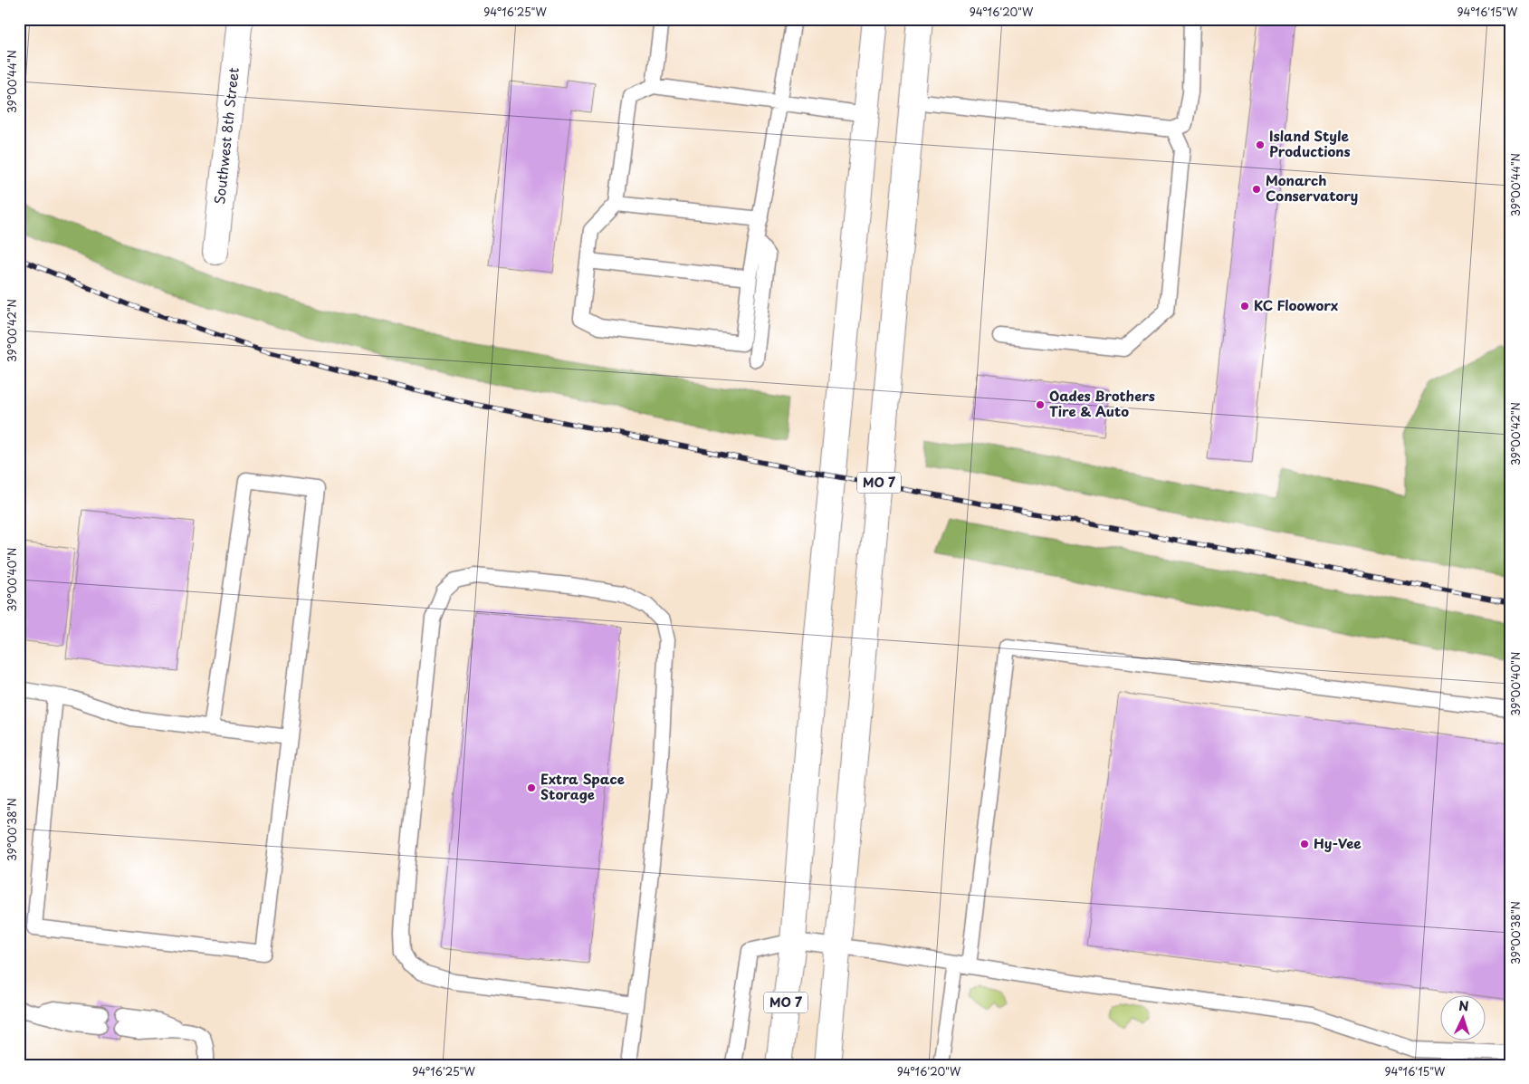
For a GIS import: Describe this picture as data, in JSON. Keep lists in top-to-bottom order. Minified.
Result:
{"streets":{"main road":["Southwest 8th Street","MO 7"]},"places":["Island Style Productions","Monarch Conservatory","KC Flooworx","Oades Brothers Tire & Auto","Extra Space Storage","Hy-Vee"],"north":"top","coordinates":["94°16'25\"W","94°16'20\"W","94°16'15\"W","39°00'44\"N","39°00'42\"N","39°00'40\"N","39°00'38\"N"]}
